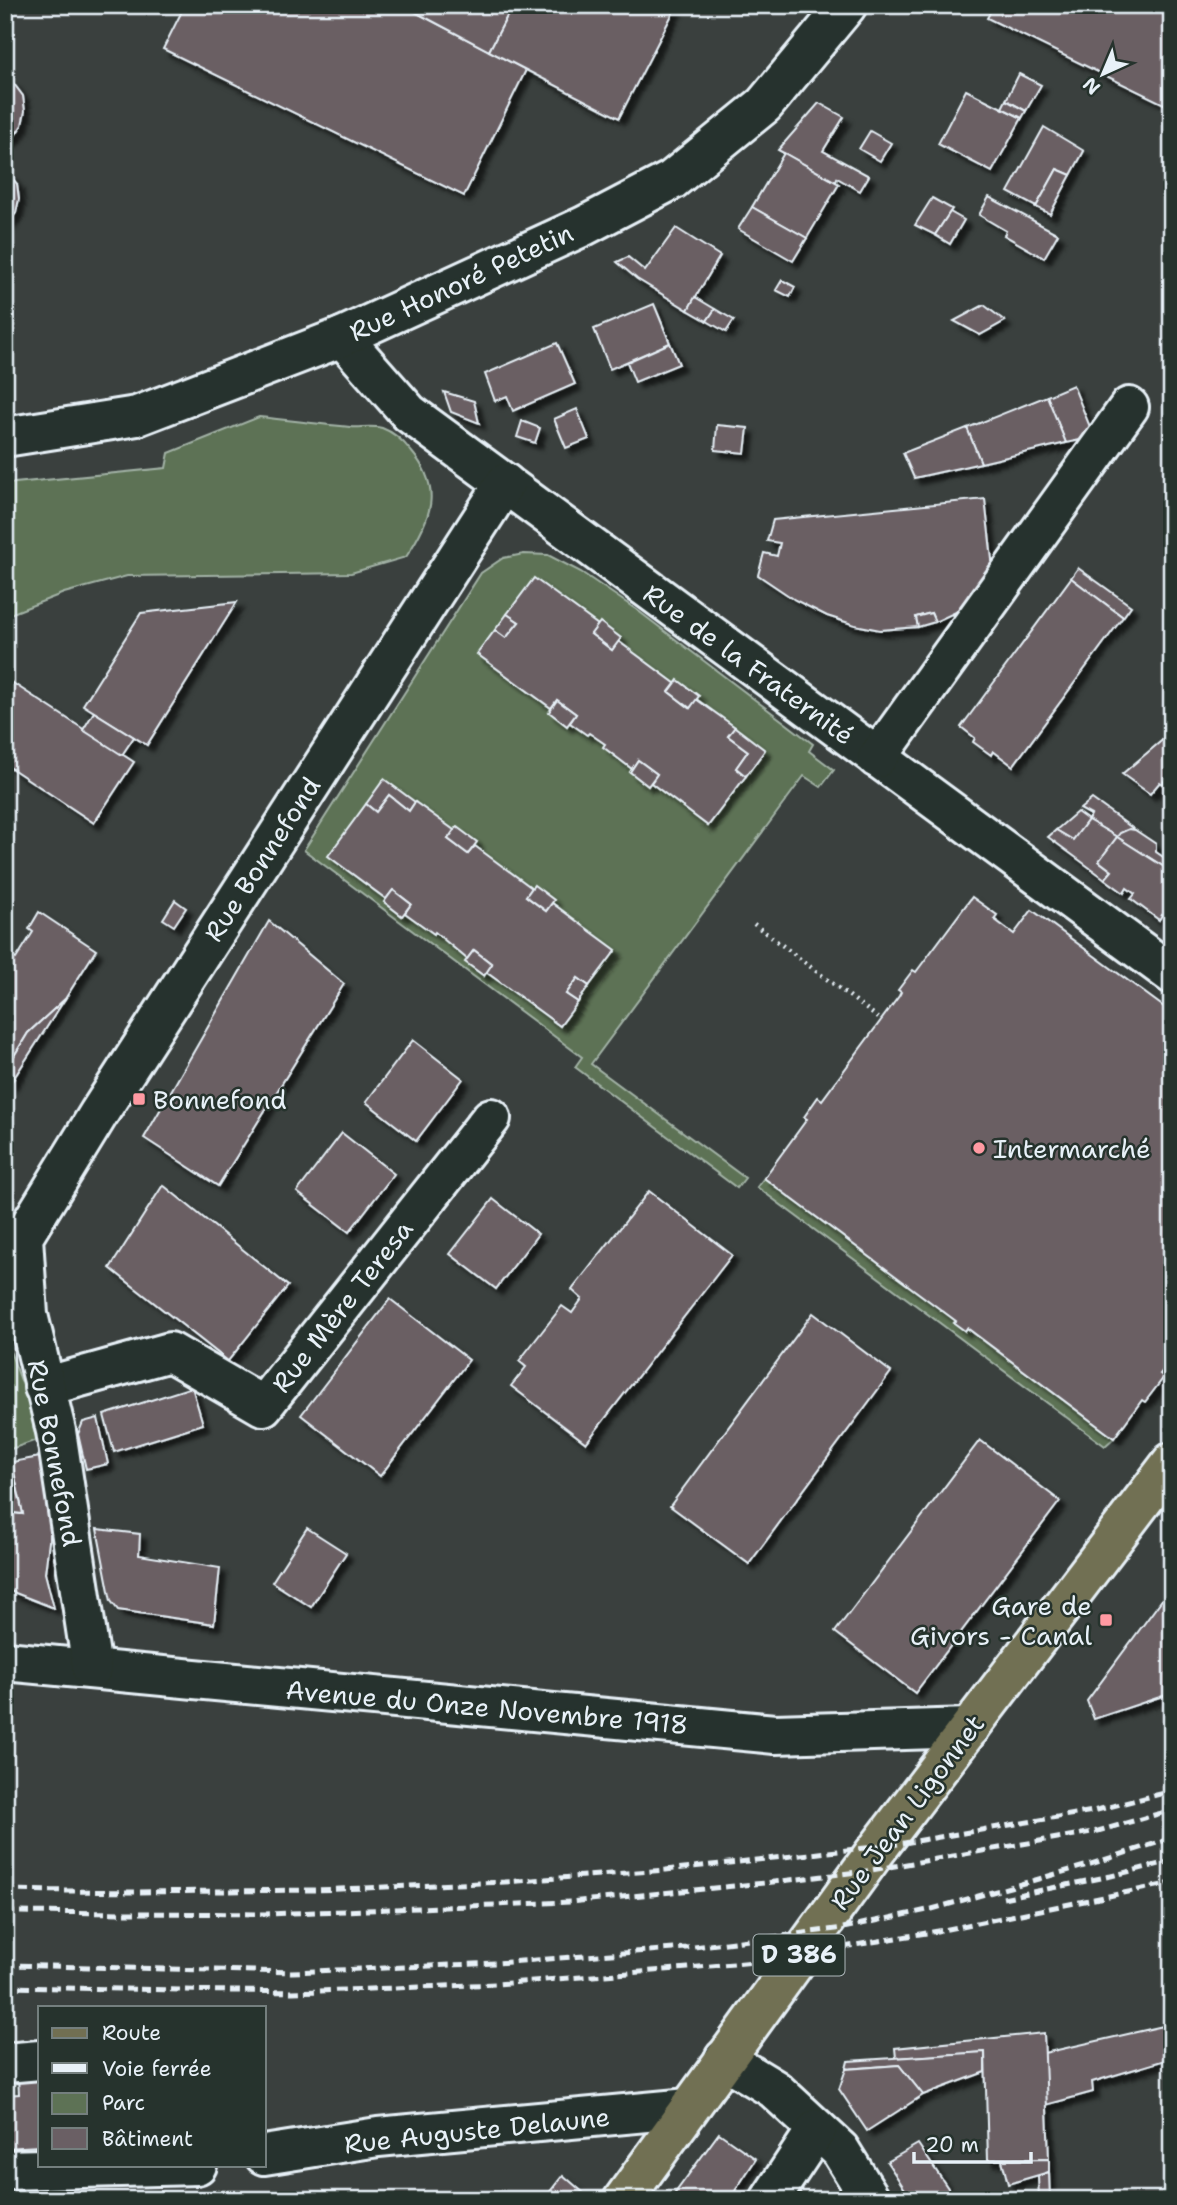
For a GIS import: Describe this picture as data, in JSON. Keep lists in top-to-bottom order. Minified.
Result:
{"streets":{"main road":["Rue Jean Ligonnet","D 386"],"street":["Rue Honoré Petetin","Rue de la Fraternité","Rue Bonnefond","Rue Mère Teresa","Avenue du Onze Novembre 1918","Rue Auguste Delaune"]},"crossings":[["Rue Honoré Petetin","Rue de la Fraternité"],["Rue de la Fraternité","Rue Bonnefond"],["Rue Bonnefond","Rue Mère Teresa"],["Rue Bonnefond","Avenue du Onze Novembre 1918"],["Avenue du Onze Novembre 1918","Rue Jean Ligonnet"],["Rue Jean Ligonnet","Rue Auguste Delaune"]],"places":{"transit":["Bonnefond","Gare de Givors - Canal"],"other":["Intermarché"]},"legend":["Route","Voie ferrée","Parc","Bâtiment"],"scale_bar":"20 m","north":"bottom left"}
